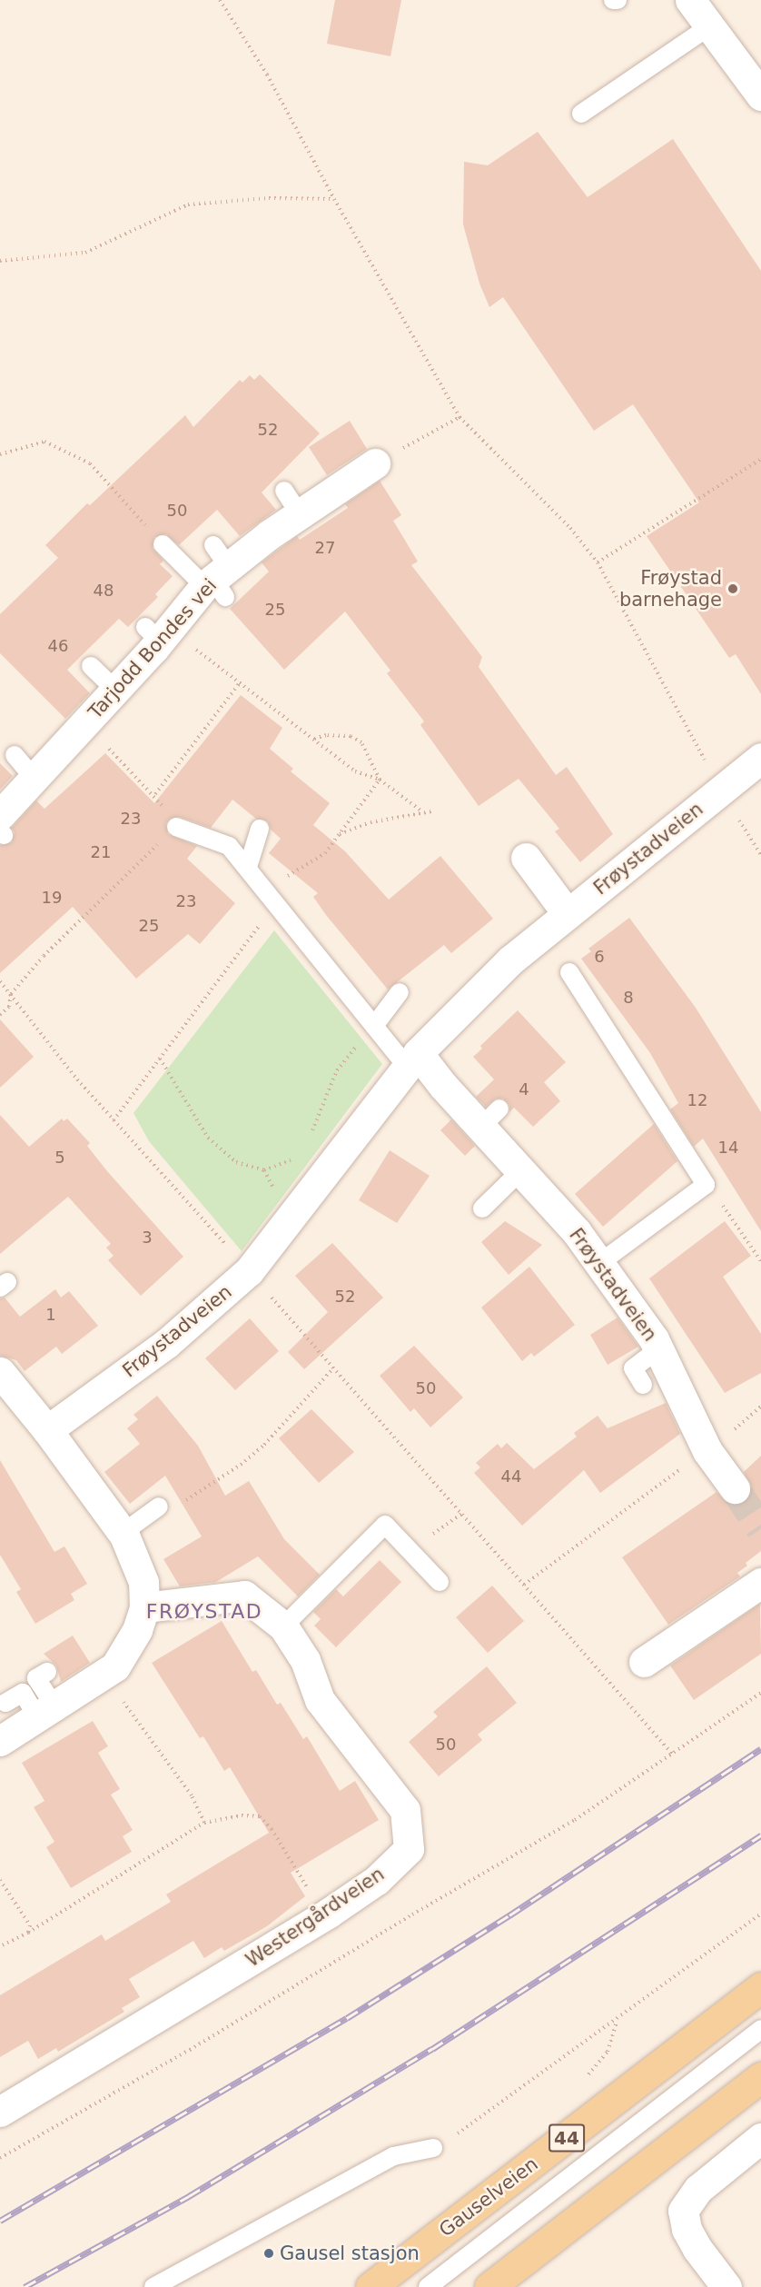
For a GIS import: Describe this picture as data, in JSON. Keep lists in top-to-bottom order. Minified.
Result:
{"streets":{"main road":["44","Gauselveien"],"street":["Tarjodd Bondes vei","Frøystadveien","Westergårdveien"]},"districts":["FRØYSTAD"],"places":["Frøystad barnehage","Gausel stasjon"],"house_numbers":["52","50","27","48","25","46","23","21","19","23","25","6","8","4","12","14","5","3","52","1","50","44","50"]}
